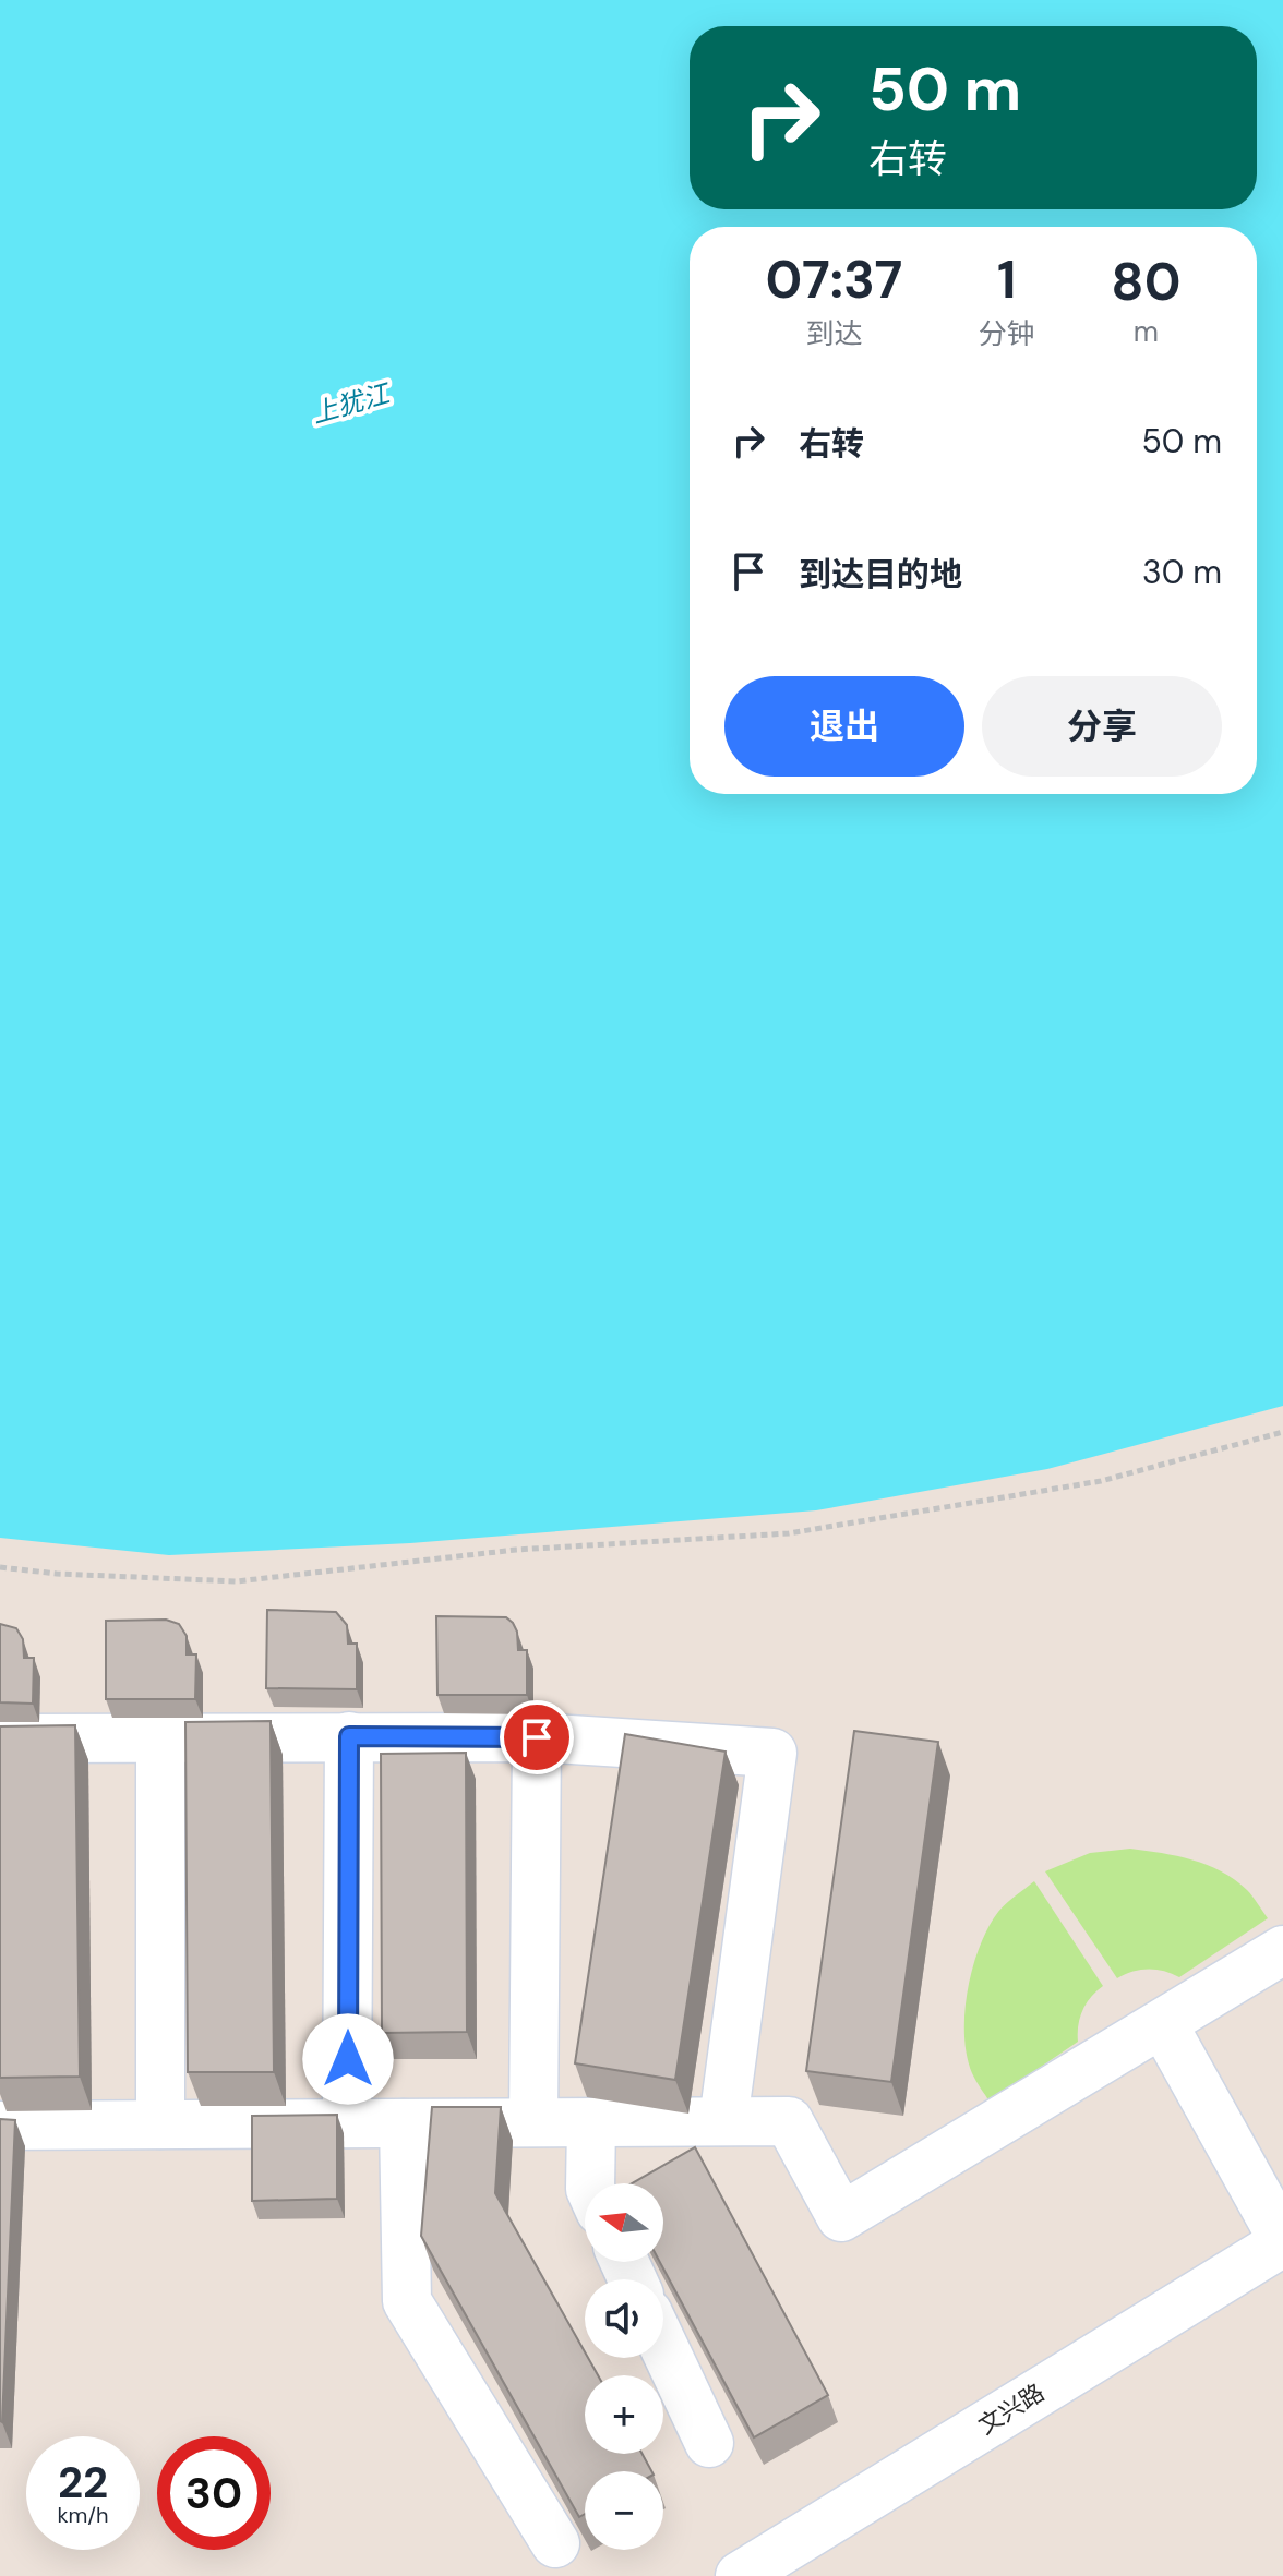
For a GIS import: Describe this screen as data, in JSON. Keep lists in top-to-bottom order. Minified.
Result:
{"streets":{"street":["文兴路"]},"water":["上犹江"],"north":"left","page":{"turn":["50 m","右转"],"eta":["07:37","到达","1","分钟","80","m"],"list":[{"name":"右转","value":"50 m"},{"name":"到达目的地","value":"30 m"}],"buttons":["退出","分享"],"map_buttons":["+","−"],"speed":"22 km/h","limit":"30"}}
